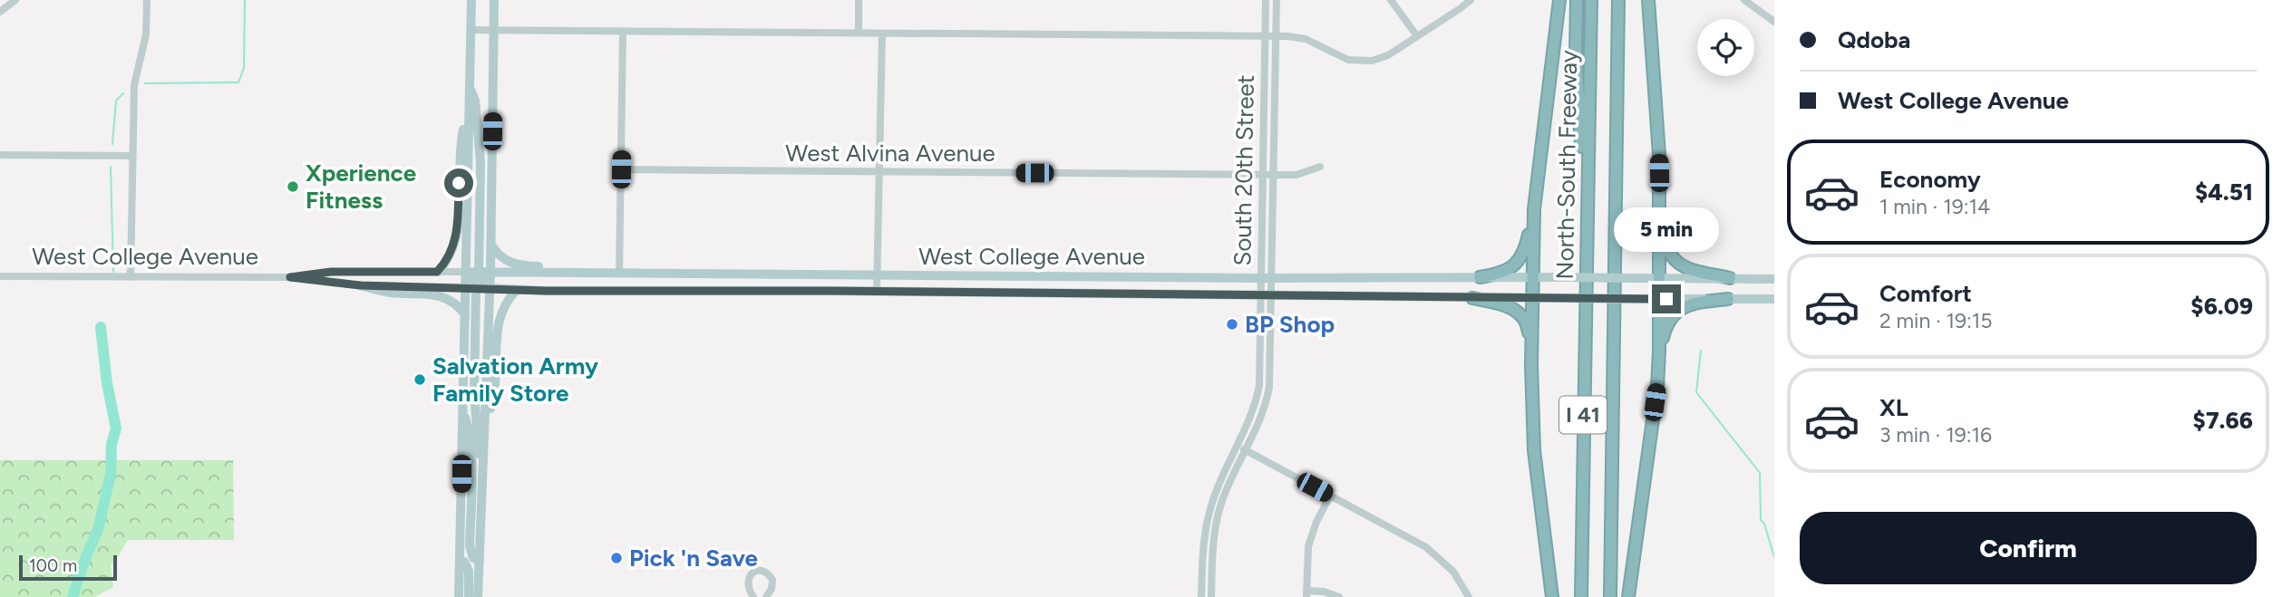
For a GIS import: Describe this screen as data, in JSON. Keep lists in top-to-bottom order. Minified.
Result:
{"streets":{"highway":["North-South Freeway","I 41"],"main road":["West College Avenue"],"street":["West Alvina Avenue","South 20th Street"]},"crossings":[["West Alvina Avenue","South 20th Street"],["South 20th Street","West College Avenue"]],"places":["Xperience Fitness","BP Shop","Salvation Army Family Store","Pick 'n Save"],"scale_bar":"100 m","page":{"banner":["Qdoba","West College Avenue"],"list":[{"name":"Economy","note":"1 min · 19:14","value":"$4.51"},{"name":"Comfort","note":"2 min · 19:15","value":"$6.09"},{"name":"XL","note":"3 min · 19:16","value":"$7.66"}],"bubble":"5 min","buttons":"Confirm","scale":"100 m"}}
